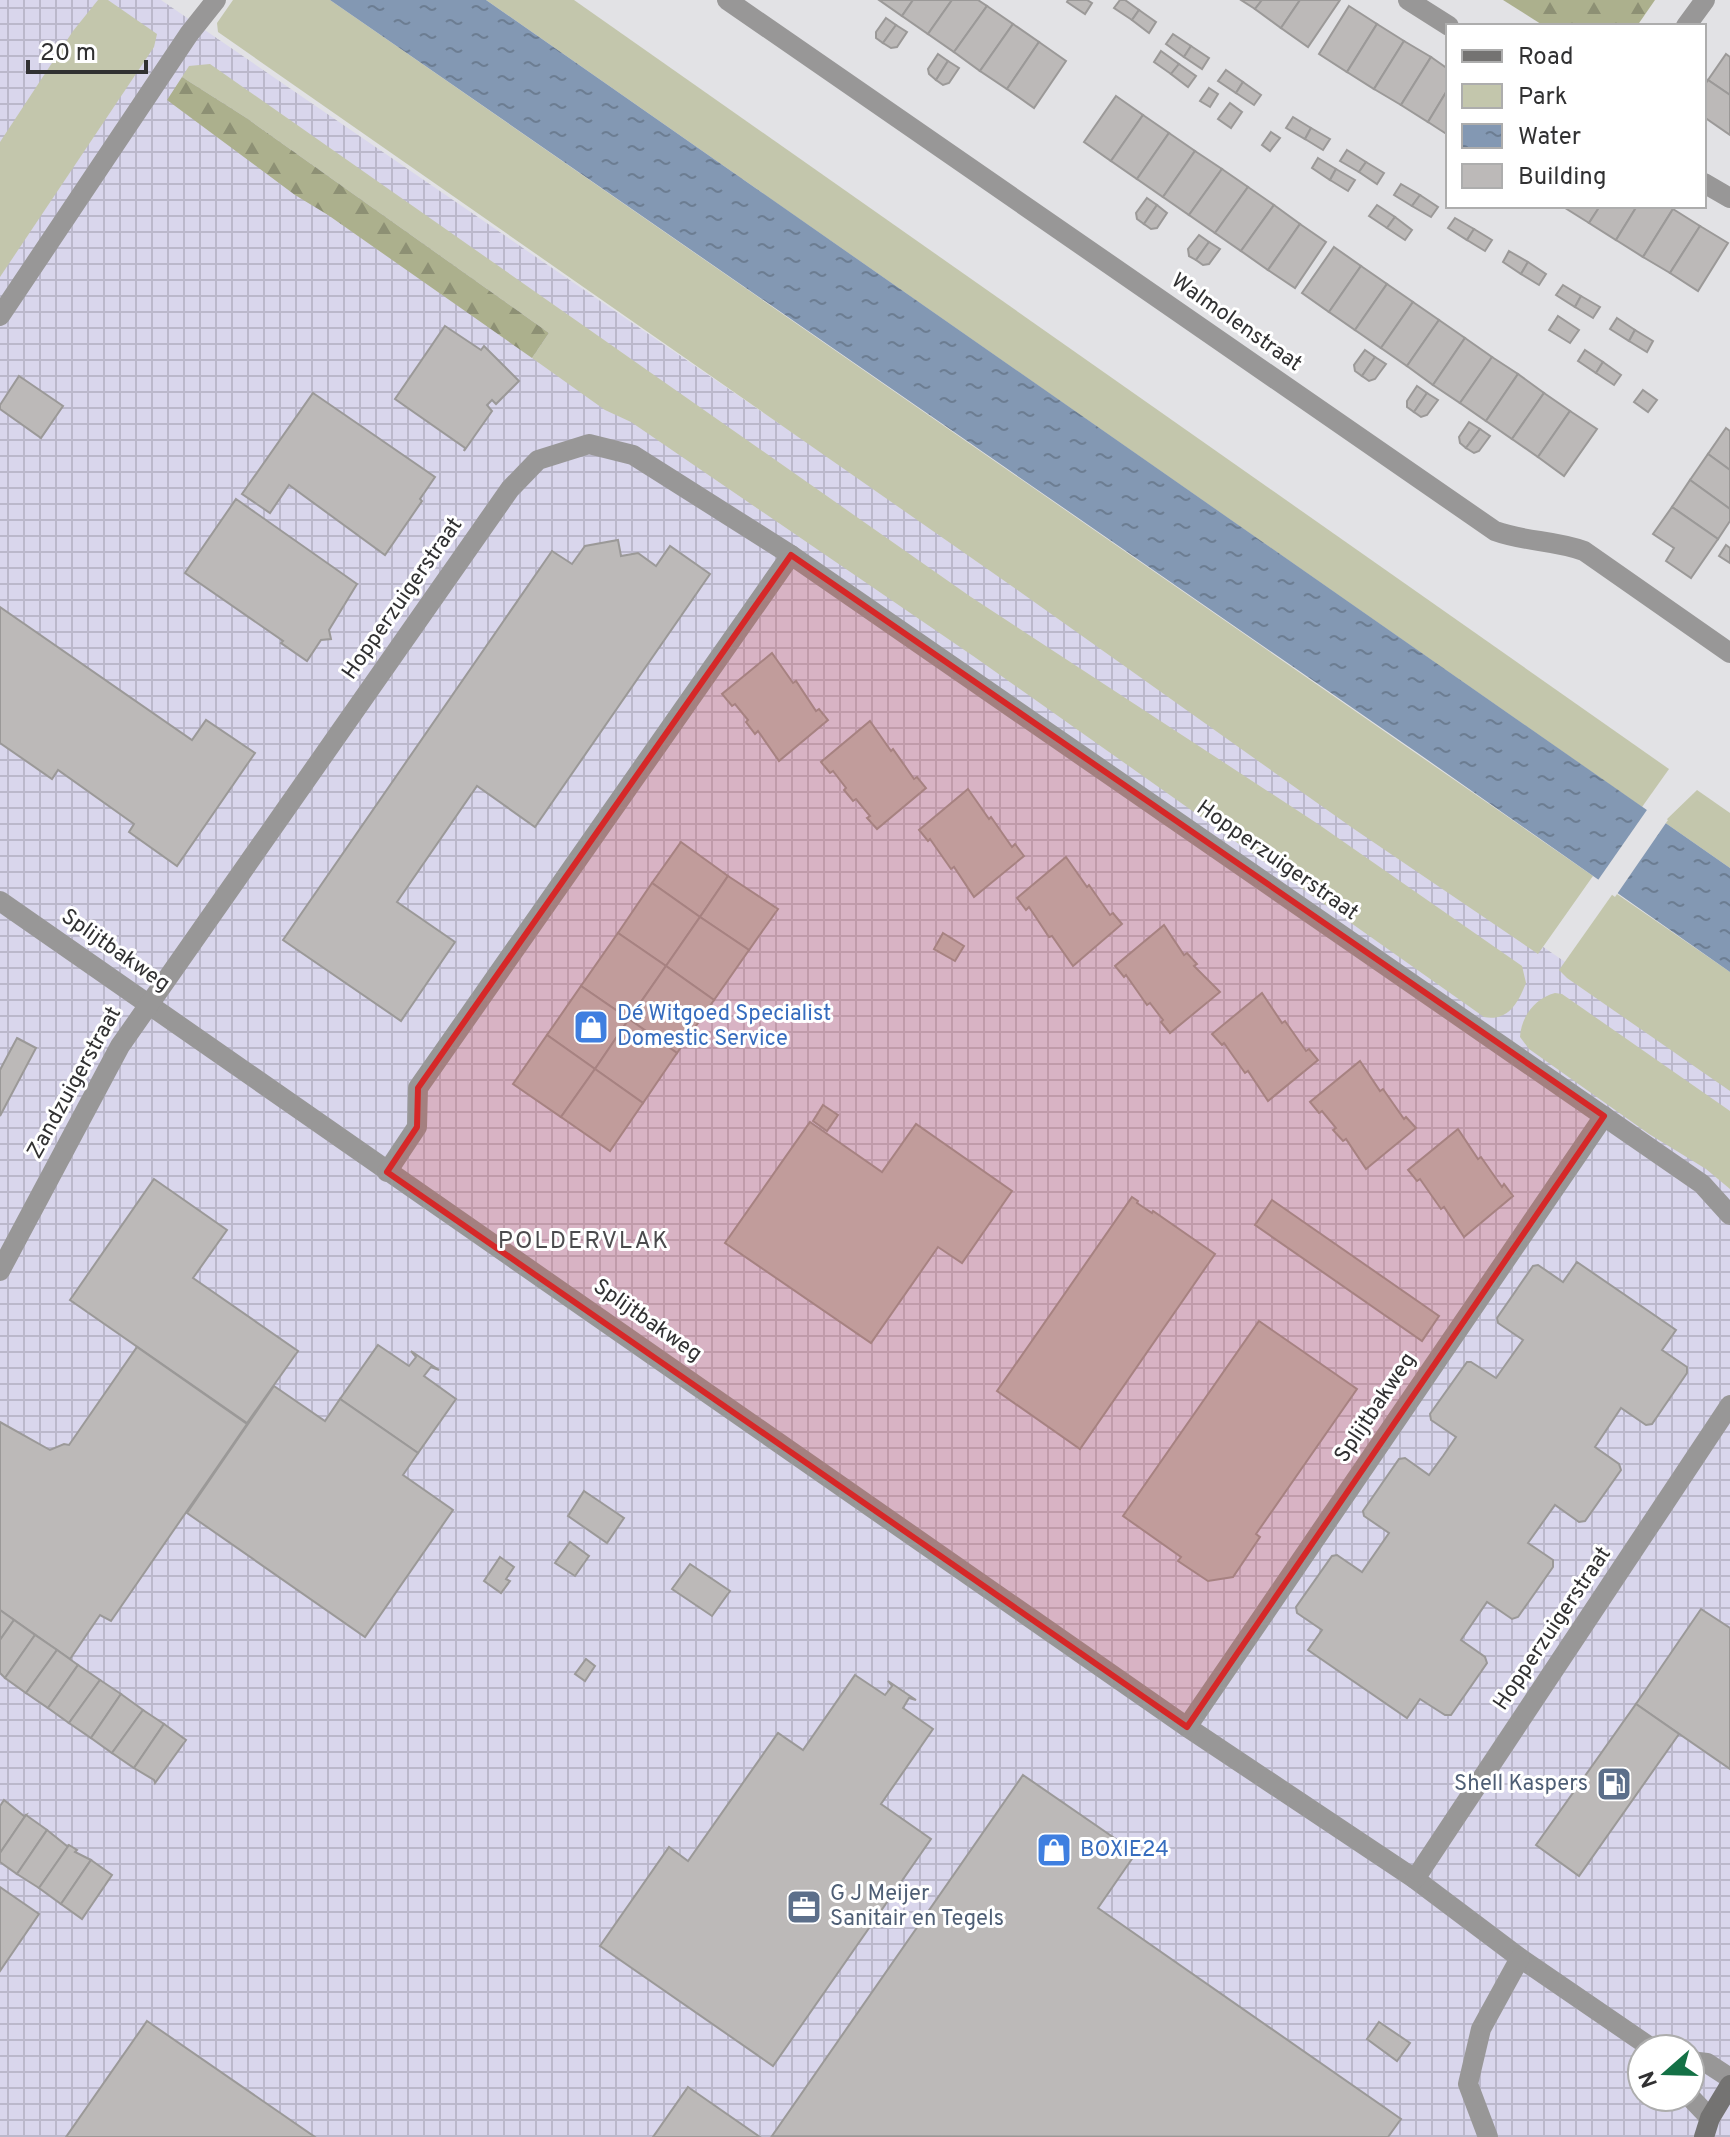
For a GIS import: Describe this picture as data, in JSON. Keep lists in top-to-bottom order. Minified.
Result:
{"streets":{"street":["Walmolenstraat","Hopperzuigerstraat","Splijtbakweg","Zandzuigerstraat"]},"crossings":[["Hopperzuigerstraat","Splijtbakweg"],["Hopperzuigerstraat","Zandzuigerstraat"],["Splijtbakweg","Zandzuigerstraat"]],"districts":["POLDERVLAK"],"places":{"shop":["Dé Witgoed Specialist Domestic Service","BOXIE24"],"fuel station":["Shell Kaspers"],"office":["G J Meijer Sanitair en Tegels"]},"legend":["Road","Park","Water","Building"],"scale_bar":"20 m","north":"left"}
